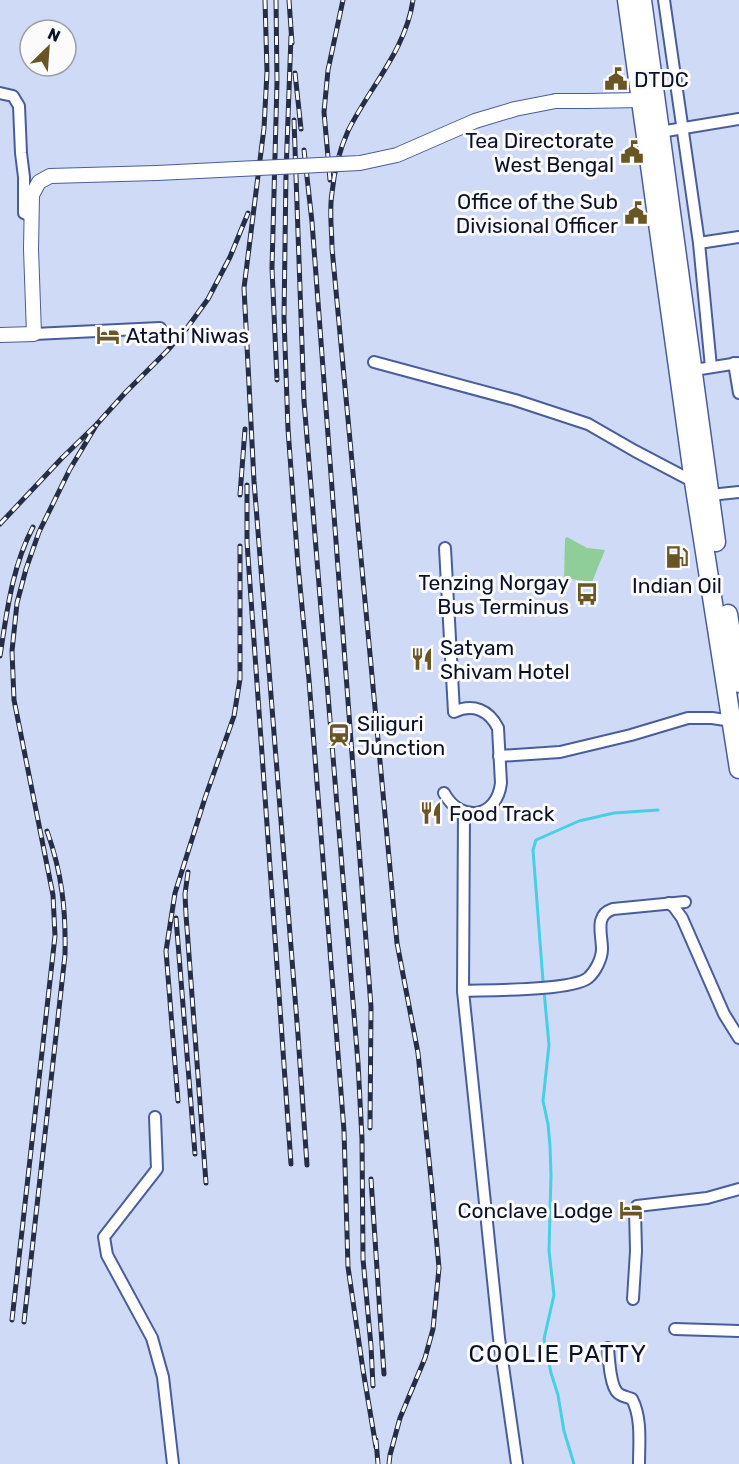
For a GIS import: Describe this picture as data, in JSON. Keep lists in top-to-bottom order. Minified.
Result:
{"districts":["COOLIE PATTY"],"places":{"public building":["DTDC","Tea Directorate West Bengal","Office of the Sub Divisional Officer"],"hotel":["Atathi Niwas","Conclave Lodge"],"fuel station":["Indian Oil"],"bus stop":["Tenzing Norgay Bus Terminus"],"restaurant":["Satyam Shivam Hotel","Food Track"],"station":["Siliguri Junction"]},"north":"top right"}
